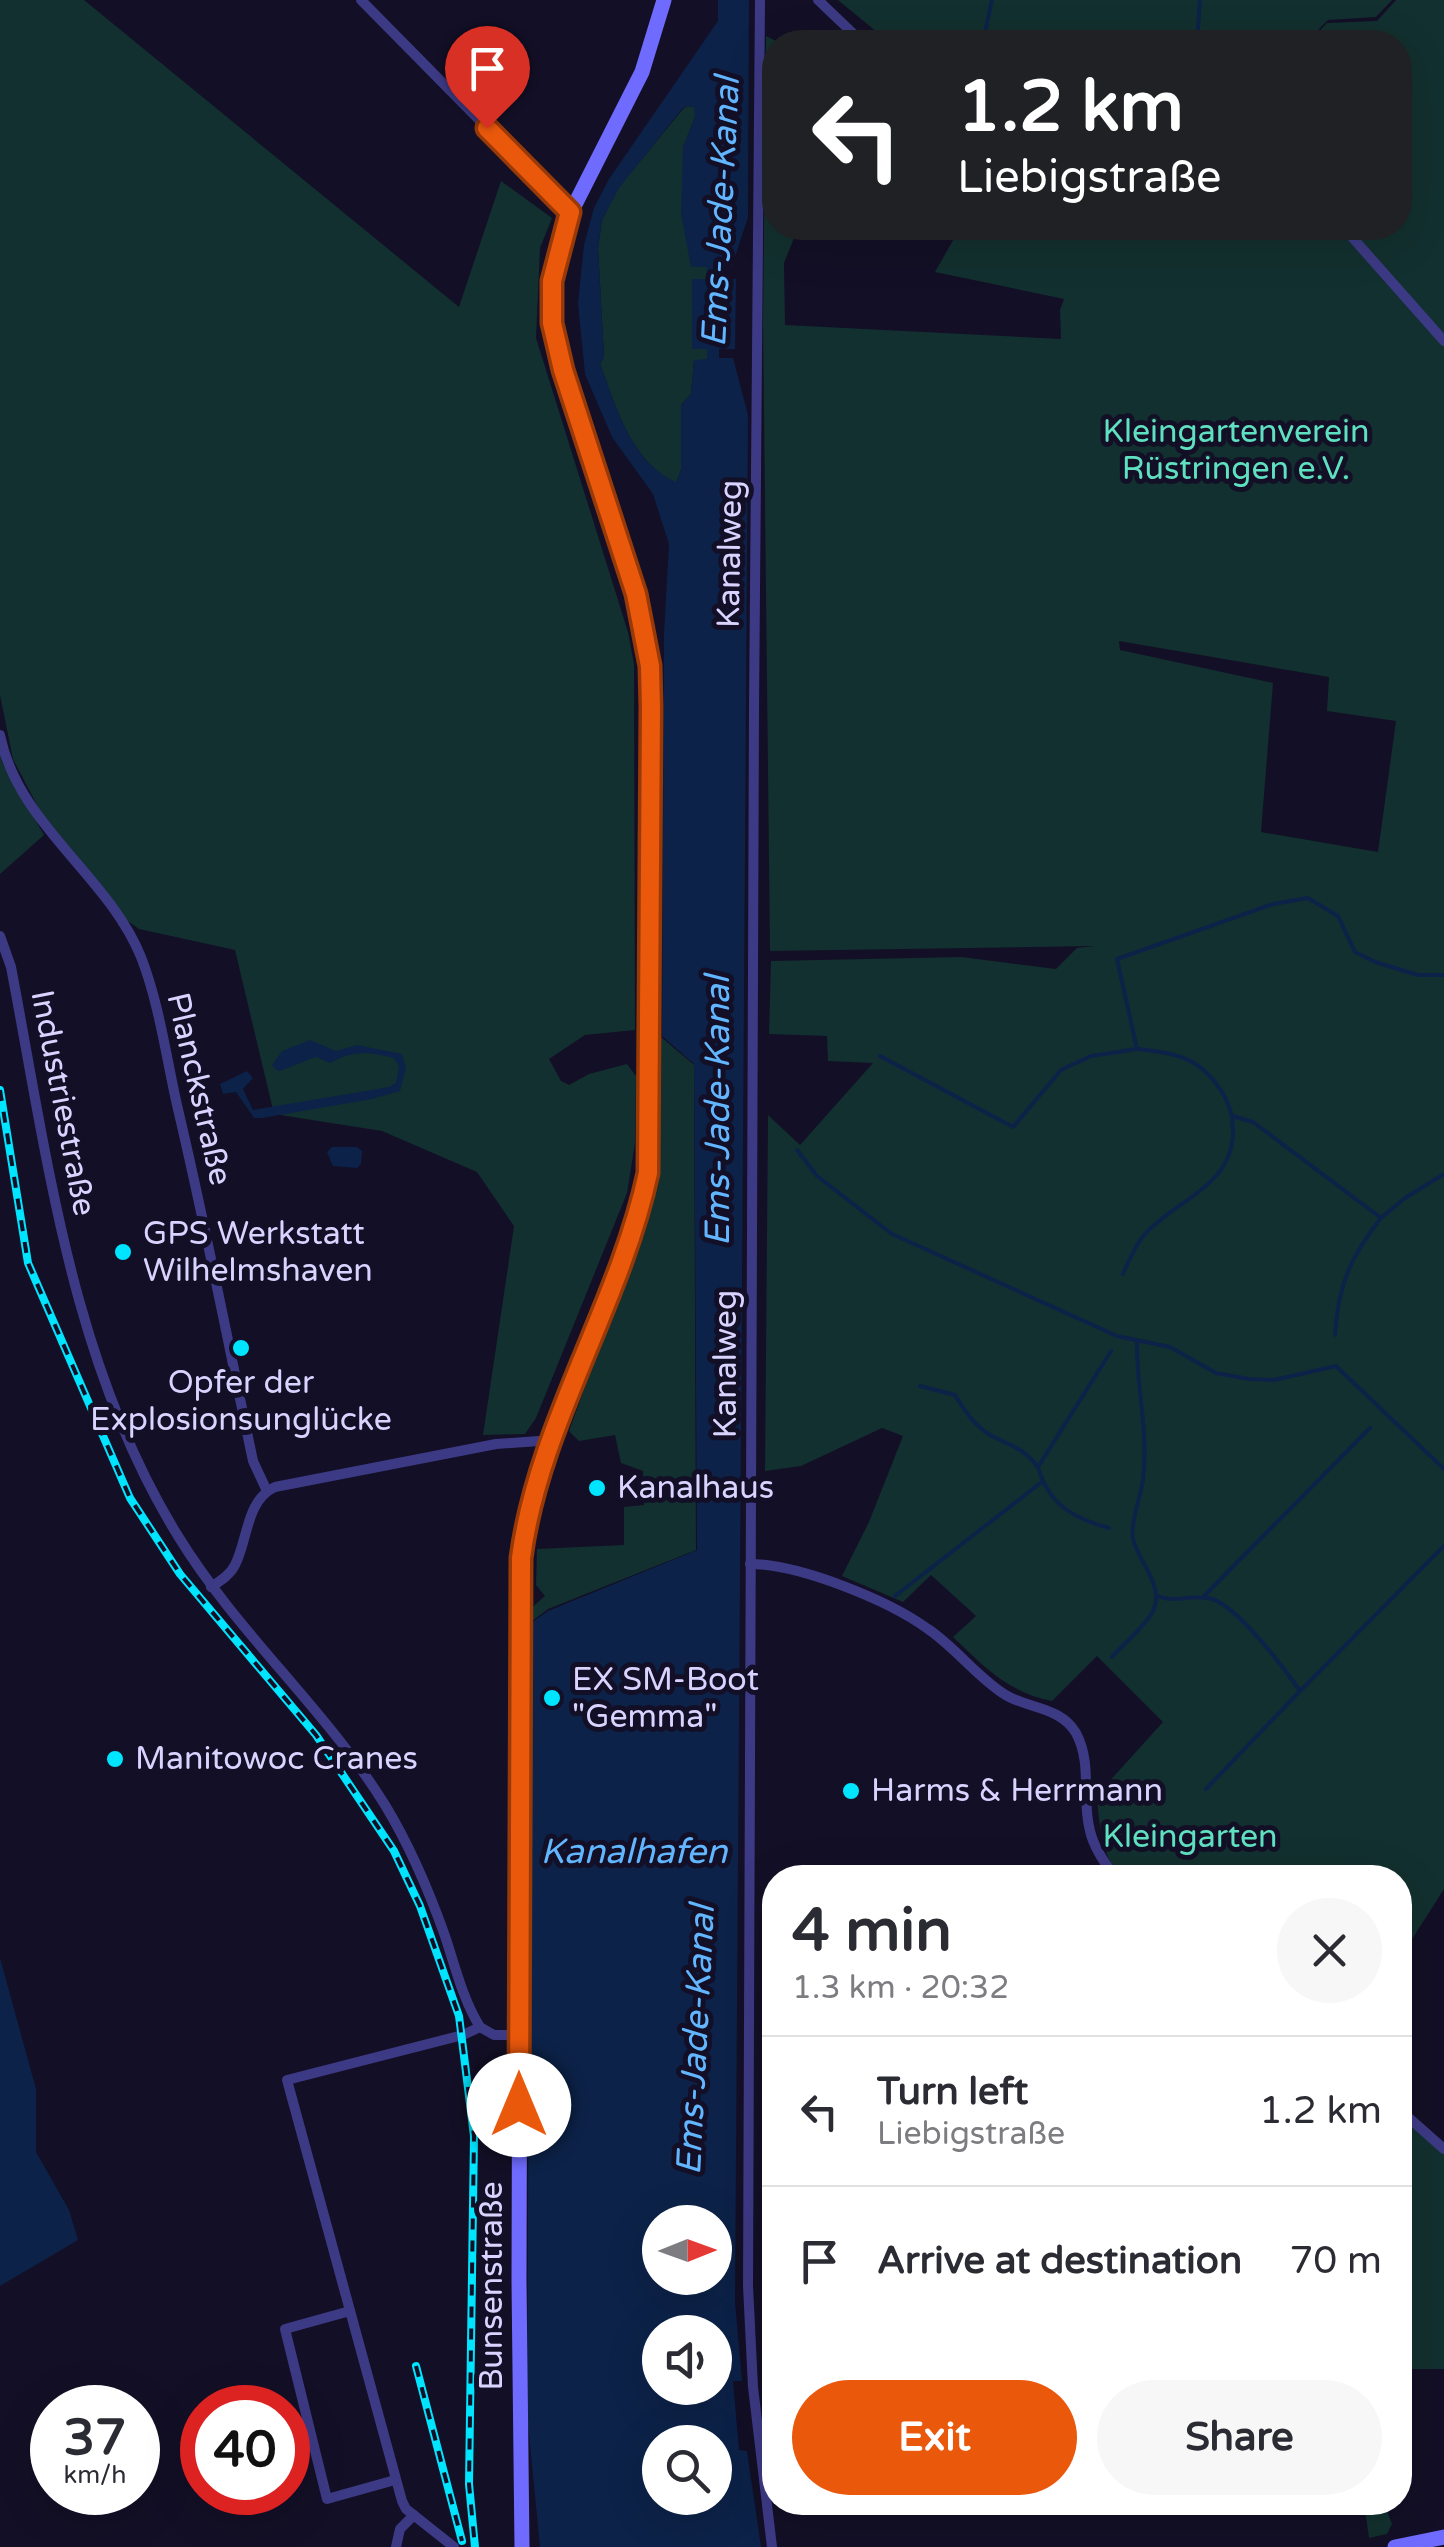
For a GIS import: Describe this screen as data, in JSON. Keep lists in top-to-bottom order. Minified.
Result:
{"streets":{"street":["Kanalweg","Planckstraße","Industriestraße","Bunsenstraße"]},"water":["Ems-Jade-Kanal","Kanalhafen"],"parks":["Kleingartenverein Rüstringen e.V.","Kleingarten"],"places":["GPS Werkstatt Wilhelmshaven","Opfer der Explosionsunglücke","Kanalhaus","EX SM-Boot \"Gemma\"","Manitowoc Cranes","Harms & Herrmann"],"north":"right","page":{"turn":["1.2 km","Liebigstraße"],"heading":["4 min","1.3 km · 20:32"],"list":[{"name":"Turn left","note":"Liebigstraße","value":"1.2 km"},{"name":"Arrive at destination","value":"70 m"}],"buttons":["Exit","Share"],"speed":"37 km/h","limit":"40"}}
